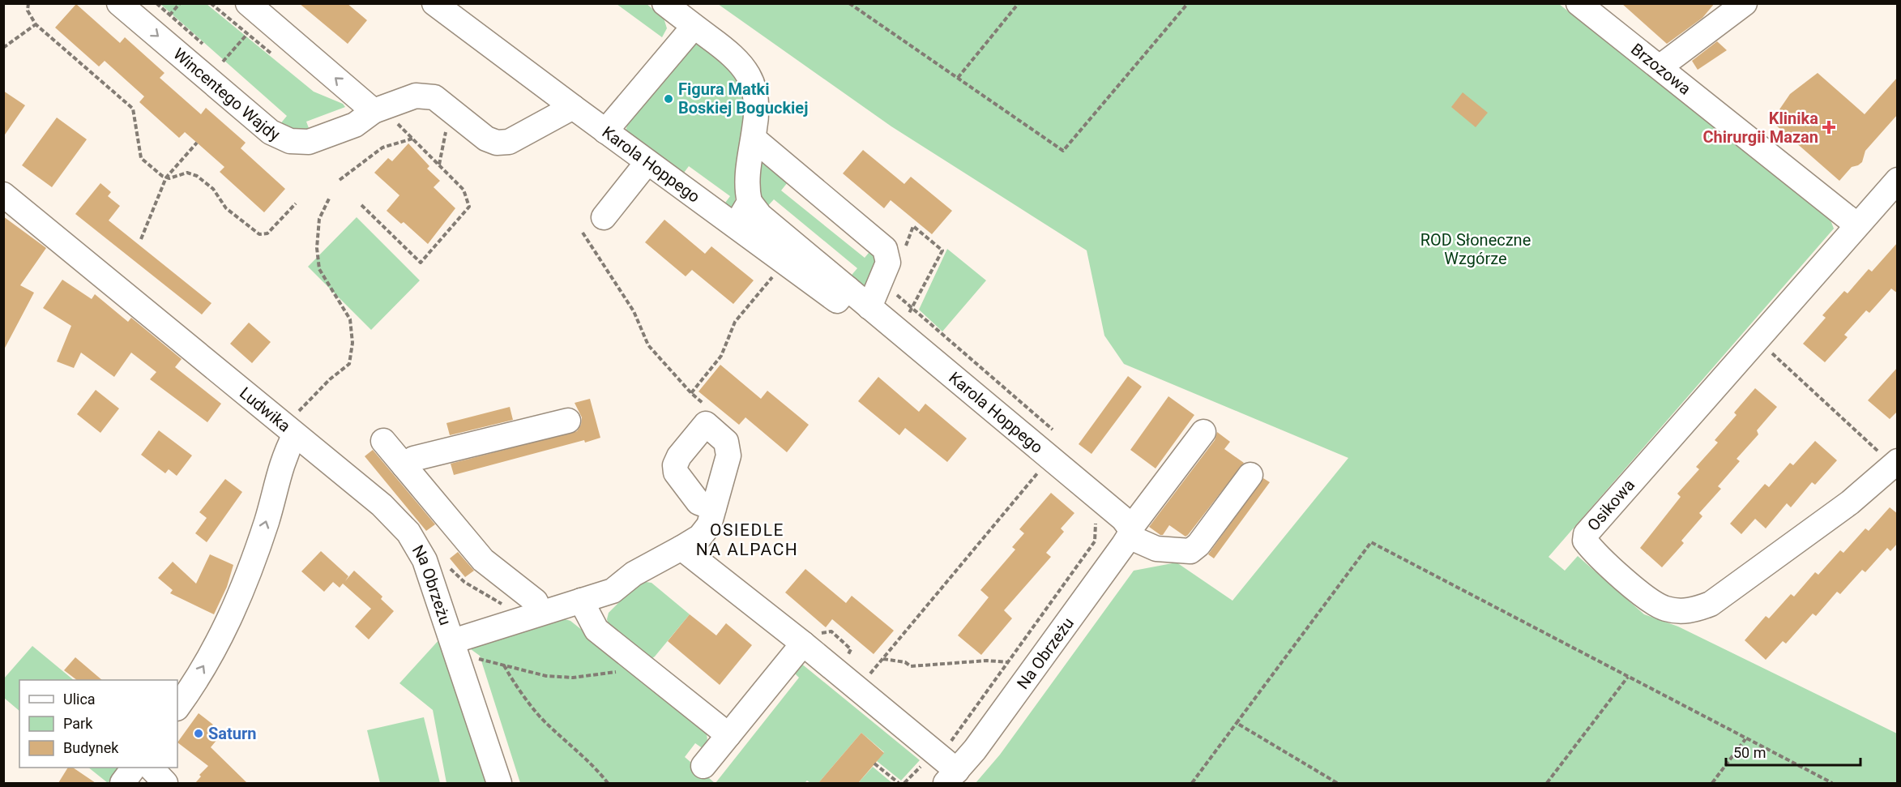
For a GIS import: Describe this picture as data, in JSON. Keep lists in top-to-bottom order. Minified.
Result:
{"streets":{"street":["Brzozowa","Wincentego Wajdy","Karola Hoppego","Ludwika","Osikowa","Na Obrzeżu"]},"crossings":[["Brzozowa","Osikowa"],["Karola Hoppego","Na Obrzeżu"],["Ludwika","Na Obrzeżu"]],"one_way":["Ludwika"],"districts":["OSIEDLE NA ALPACH"],"parks":["ROD Słoneczne Wzgórze"],"places":{"other":["Figura Matki Boskiej Boguckiej","Saturn"],"health":["Klinika Chirurgii Mazan"]},"legend":["Ulica","Park","Budynek"],"scale_bar":"50 m"}
